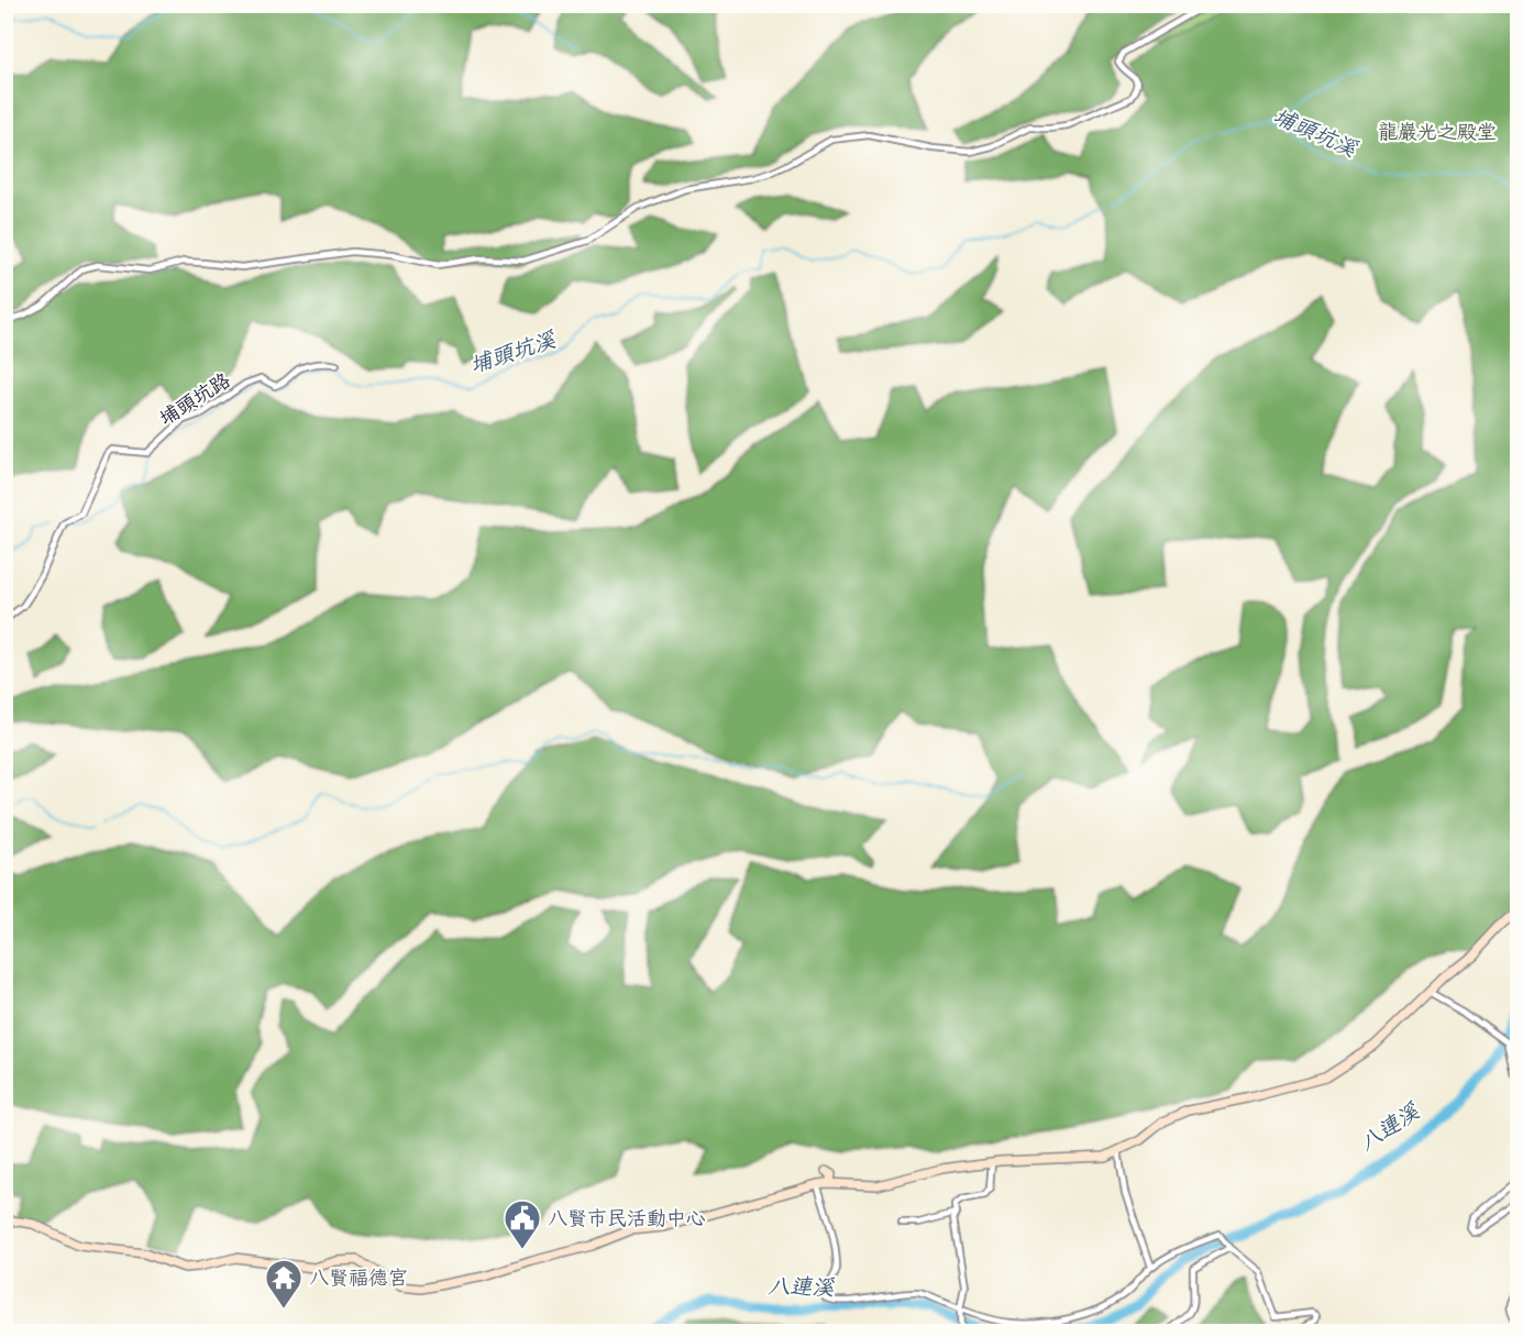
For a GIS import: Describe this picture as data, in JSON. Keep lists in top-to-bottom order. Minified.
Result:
{"streets":{"street":["埔頭坑路"]},"water":["埔頭坑溪","八連溪"],"parks":["龍巖光之殿堂"],"places":{"public building":["八賢市民活動中心"],"temple":["八賢福德宮"]}}
